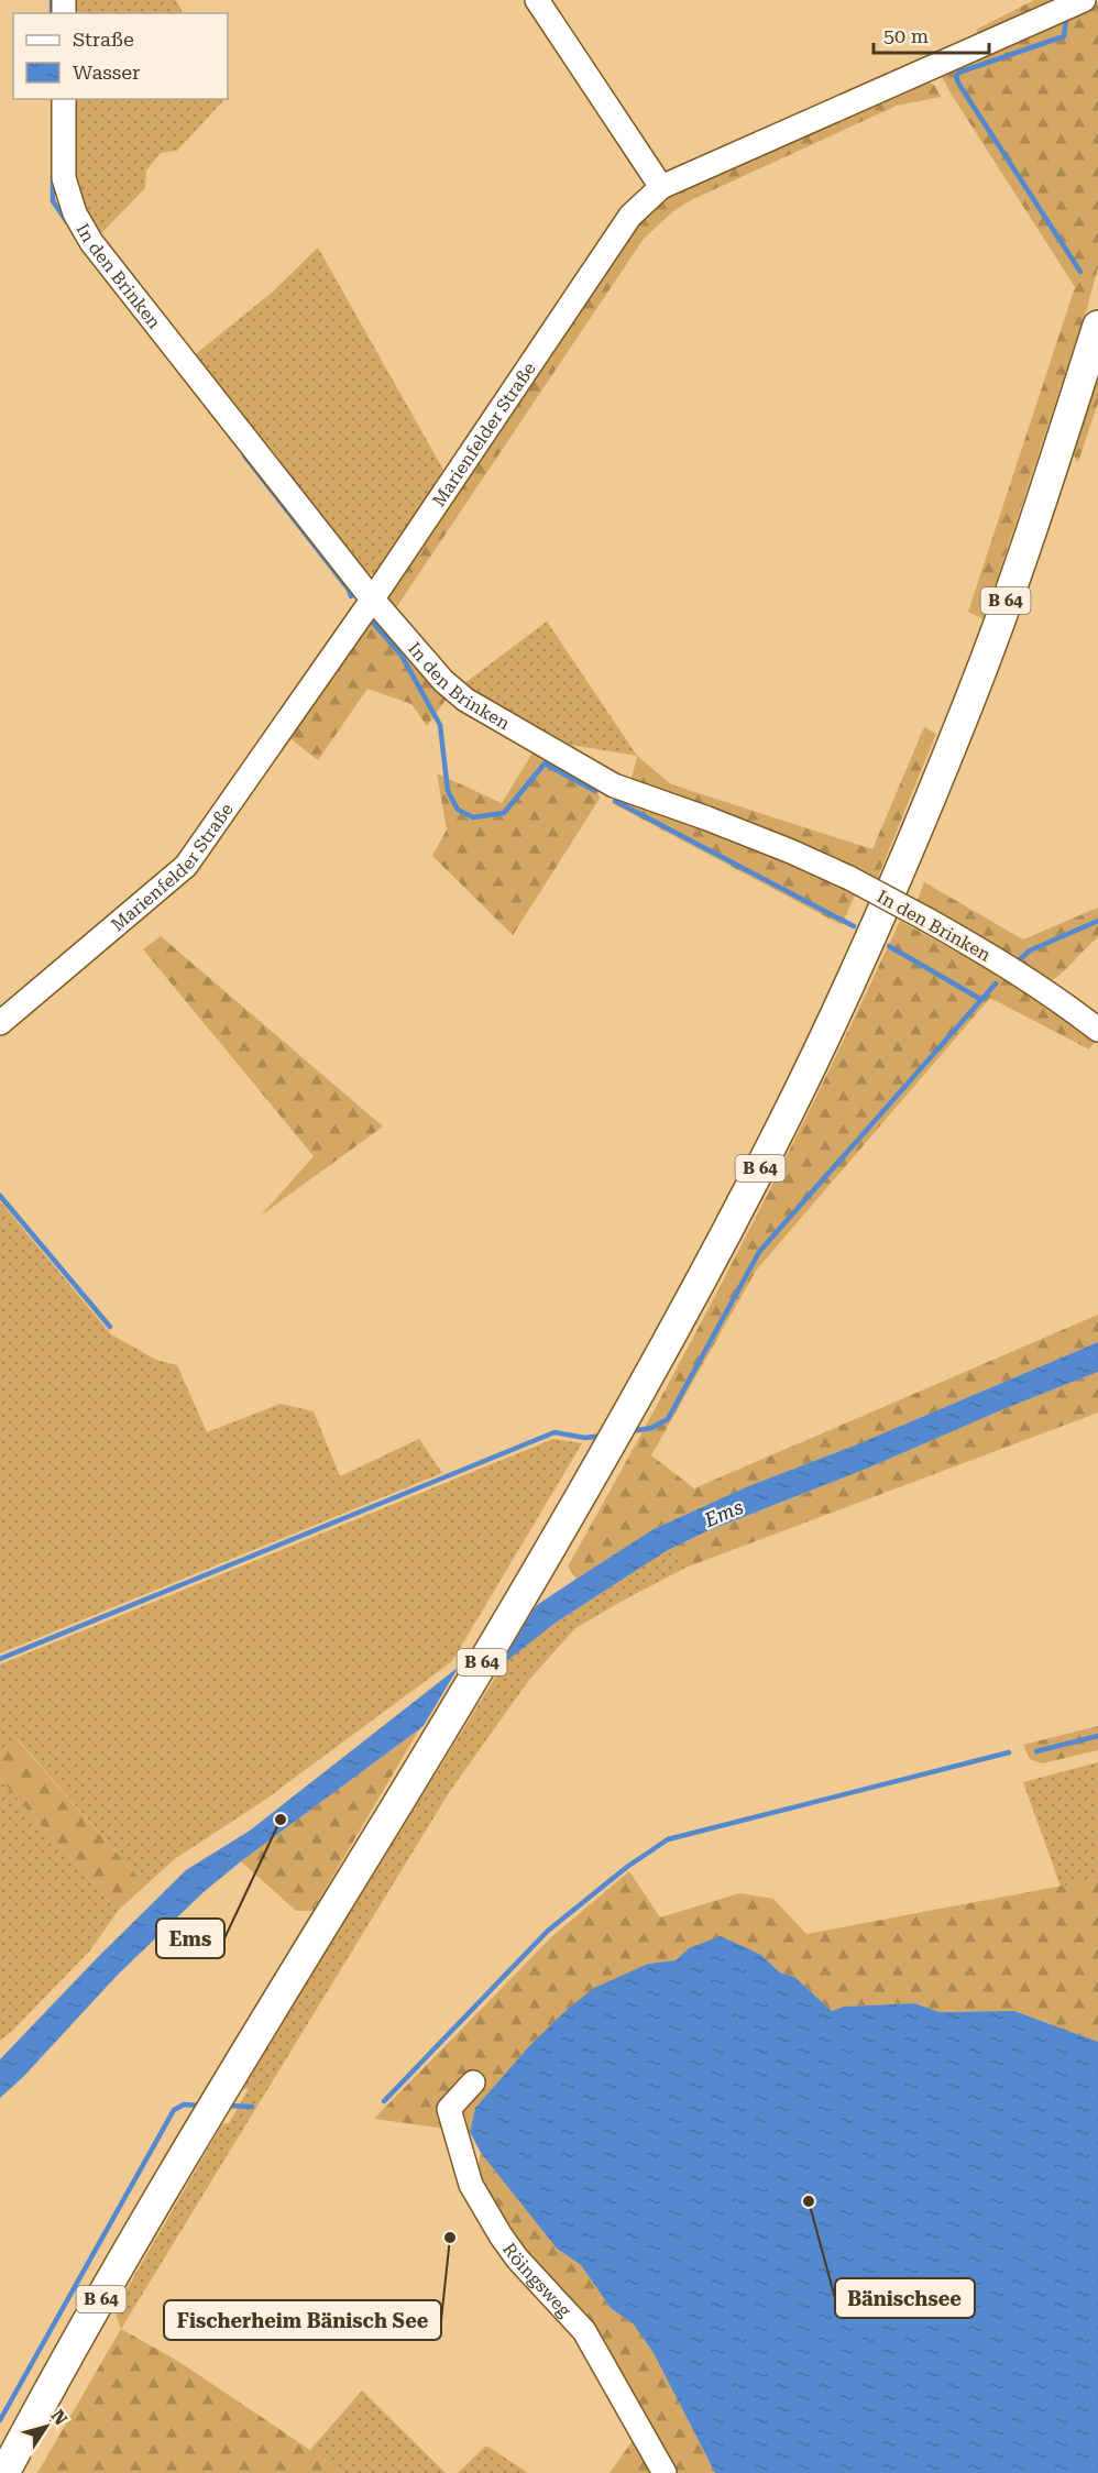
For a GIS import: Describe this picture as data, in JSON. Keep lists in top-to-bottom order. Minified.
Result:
{"streets":{"main road":["B 64"],"street":["In den Brinken","Marienfelder Straße","Röingsweg"]},"crossings":[["In den Brinken","Marienfelder Straße"]],"water":["Ems"],"places":["Ems","Bänischsee","Fischerheim Bänisch See"],"legend":["Straße","Wasser"],"scale_bar":"50 m","north":"top right"}
